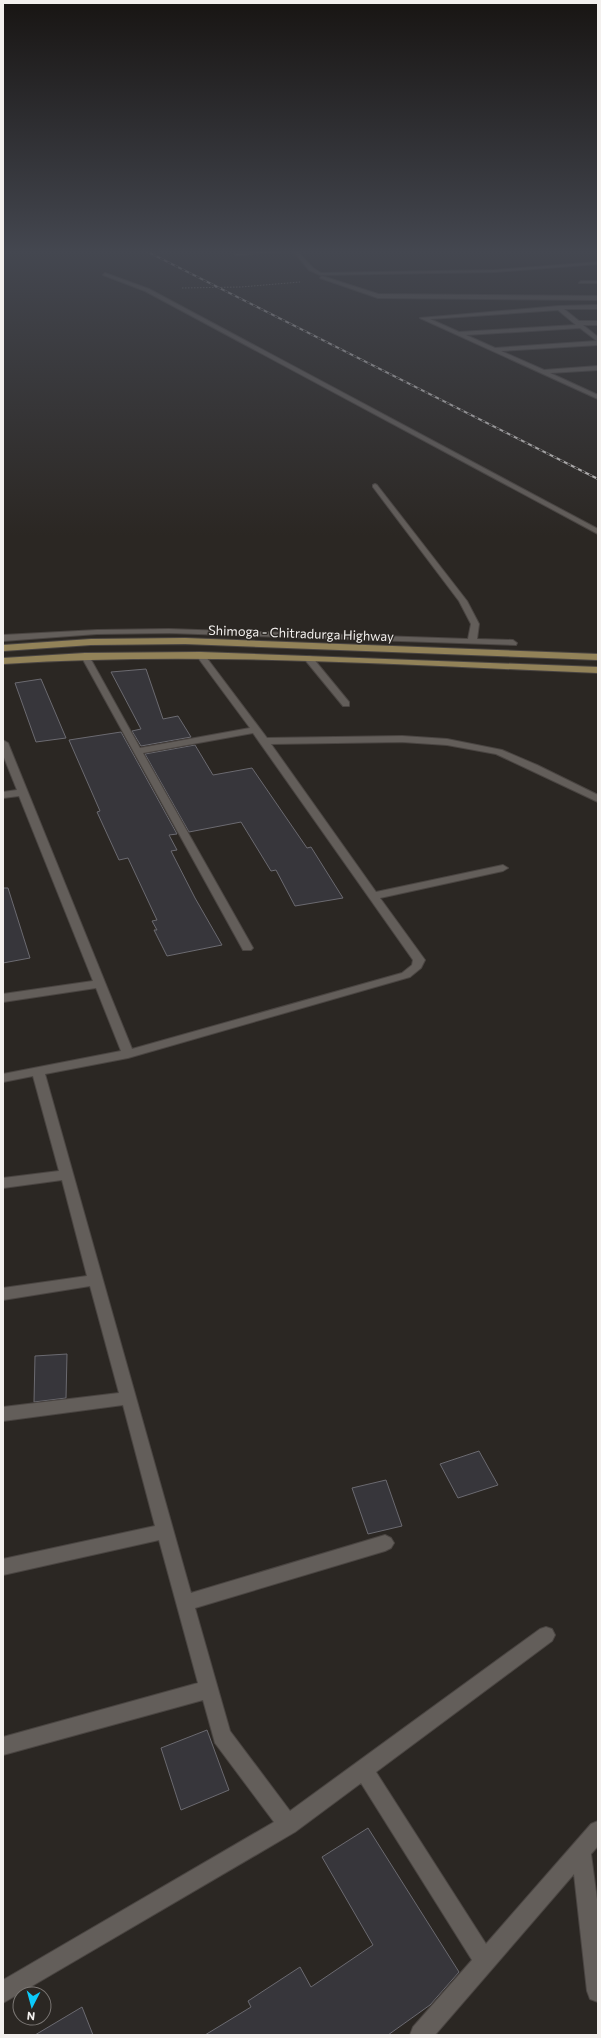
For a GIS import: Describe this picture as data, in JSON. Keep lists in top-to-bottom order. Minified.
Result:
{"streets":{"main road":["Shimoga - Chitradurga Highway"]},"north":"bottom"}
